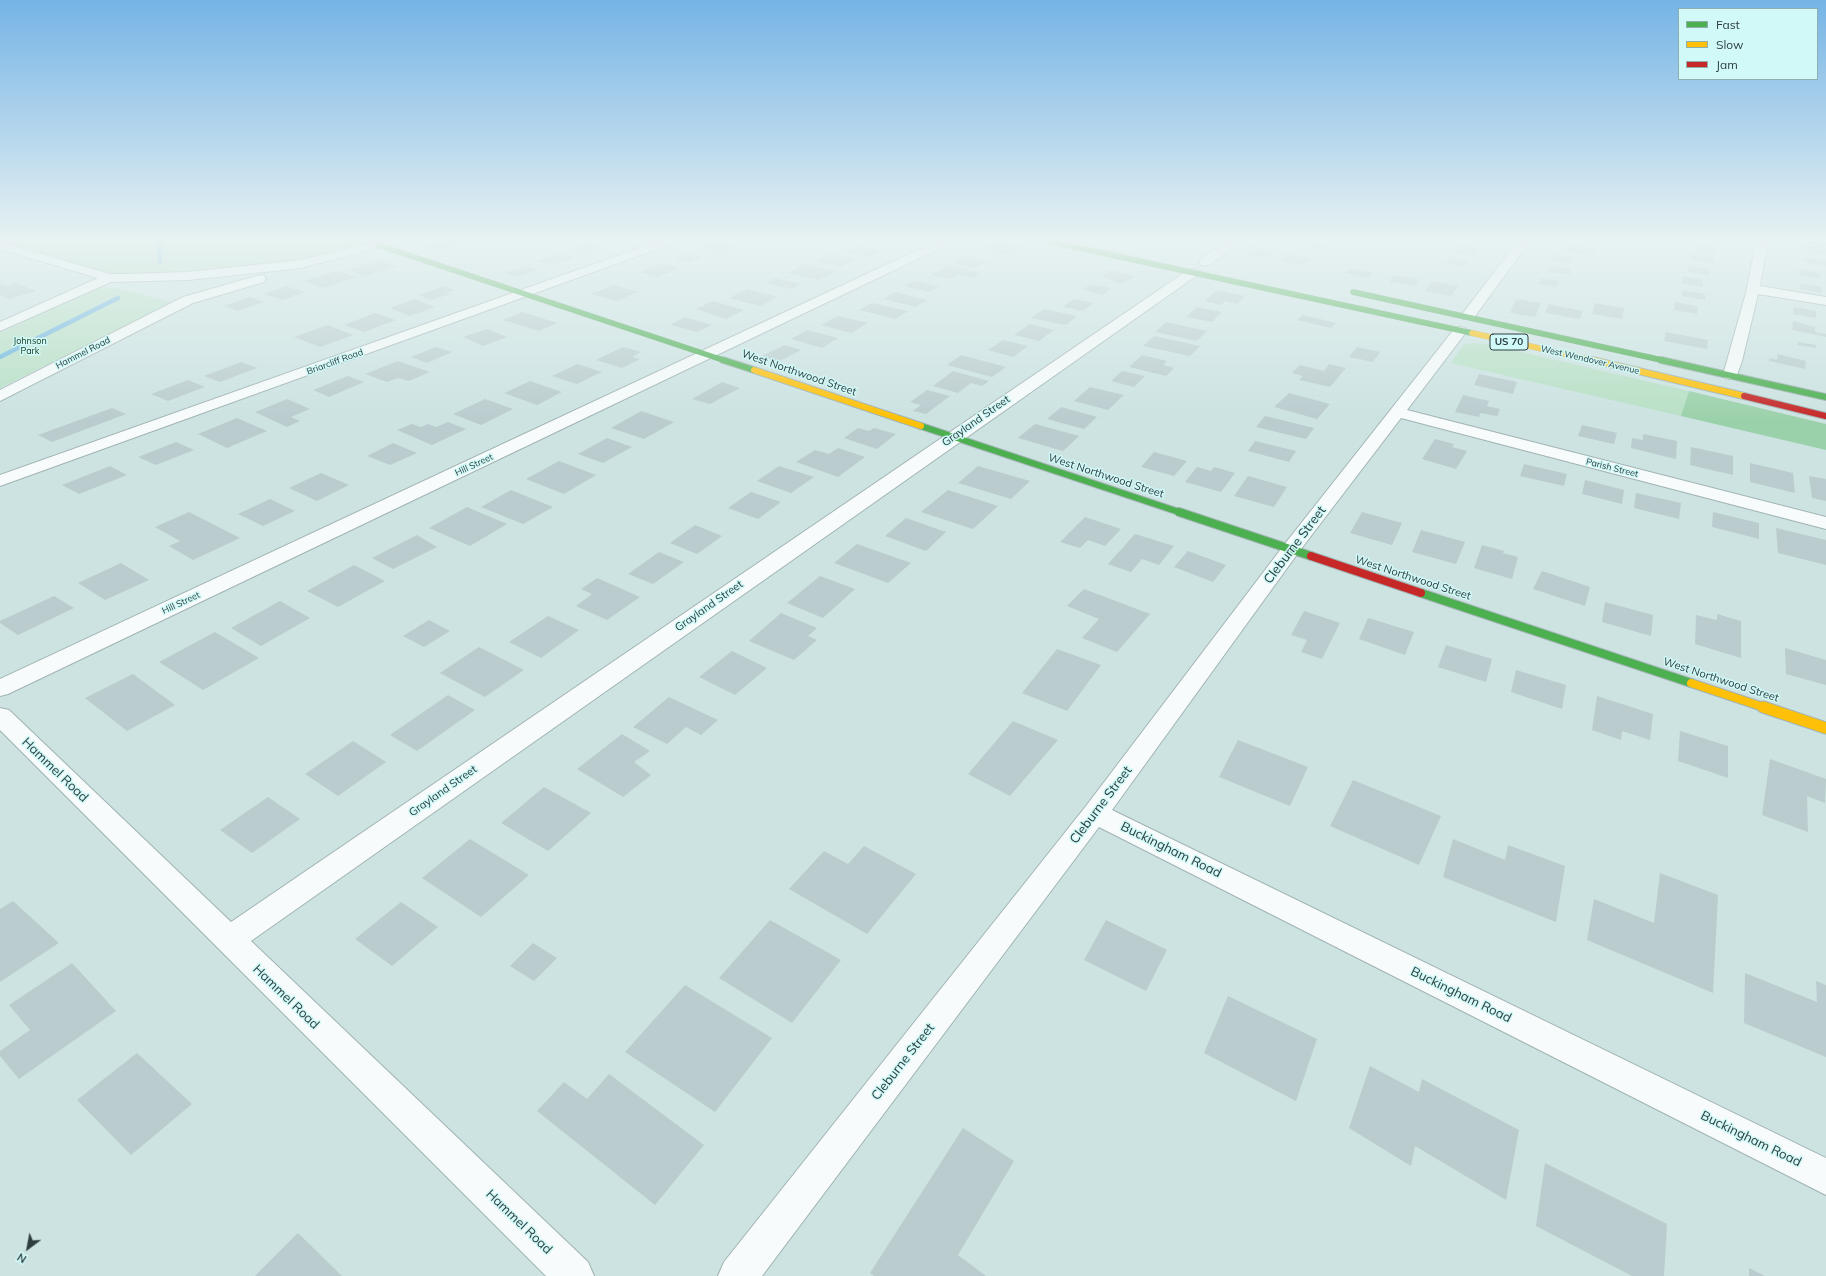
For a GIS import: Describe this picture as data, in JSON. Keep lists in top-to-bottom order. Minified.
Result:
{"streets":{"main road":["US 70","West Wendover Avenue","West Northwood Street"],"street":["Hammel Road","Briarcliff Road","Grayland Street","Hill Street","Parish Street","Cleburne Street","Buckingham Road"]},"crossings":[["Hammel Road","Grayland Street"],["West Wendover Avenue","Cleburne Street"],["West Northwood Street","Grayland Street"],["West Northwood Street","Hill Street"],["West Northwood Street","Cleburne Street"],["Parish Street","Cleburne Street"],["Cleburne Street","Buckingham Road"]],"parks":["Johnson Park"],"legend":["Fast","Slow","Jam"],"north":"bottom left"}
